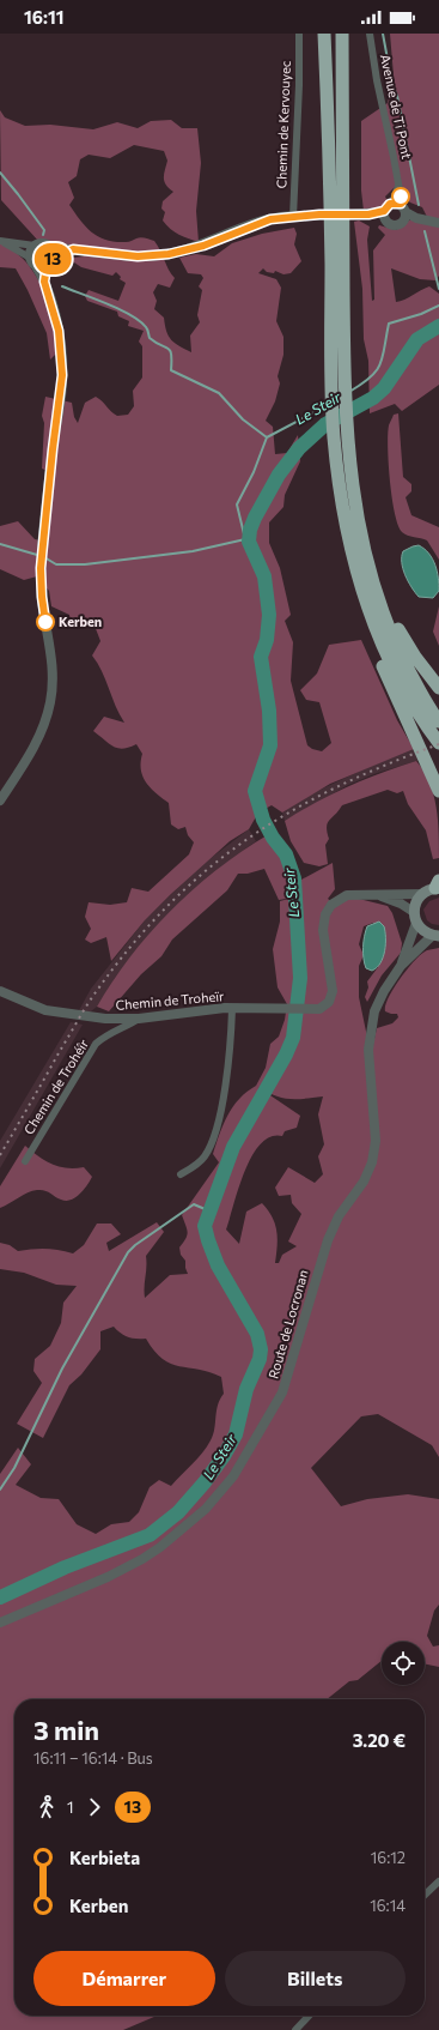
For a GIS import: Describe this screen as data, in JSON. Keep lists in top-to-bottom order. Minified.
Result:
{"streets":{"street":["Avenue de Ti Pont","Chemin de Kervouyec","Chemin de Troheïr","Chemin de Trohéîr","Route de Locronan"]},"crossings":[["Chemin de Troheïr","Chemin de Trohéîr"],["Chemin de Troheïr","Route de Locronan"]],"water":["Le Steir"],"places":["Kerben"],"lines":["bus line 13"],"page":{"status":"16:11","on_map":"13","heading":["3 min","16:11 – 16:14 · Bus","3.20 €"],"legs":["1","13"],"list":[{"name":"Kerbieta","value":"16:12"},{"name":"Kerben","value":"16:14"}],"buttons":["Démarrer","Billets"]}}
